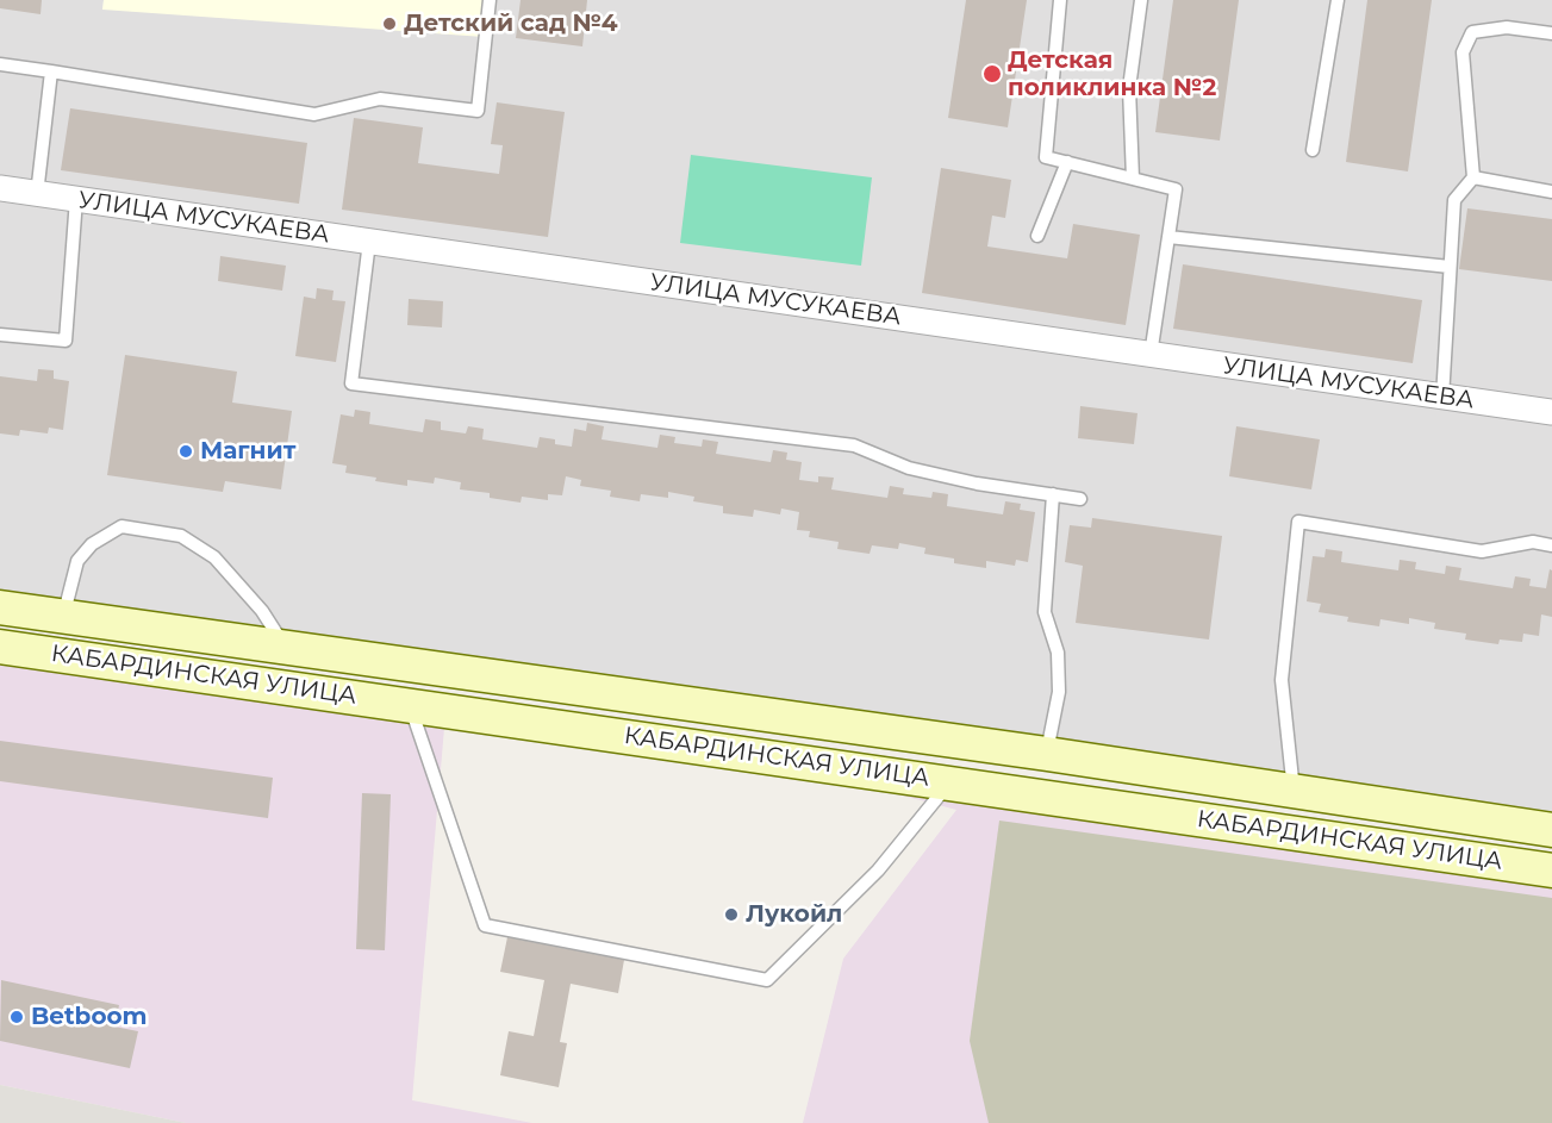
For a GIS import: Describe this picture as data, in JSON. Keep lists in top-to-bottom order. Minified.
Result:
{"streets":{"main road":["КАБАРДИНСКАЯ УЛИЦА"],"street":["УЛИЦА МУСУКАЕВА"]},"places":["Детский сад №4","Детская поликлинка №2","Магнит","Лукойл","Betboom"]}
